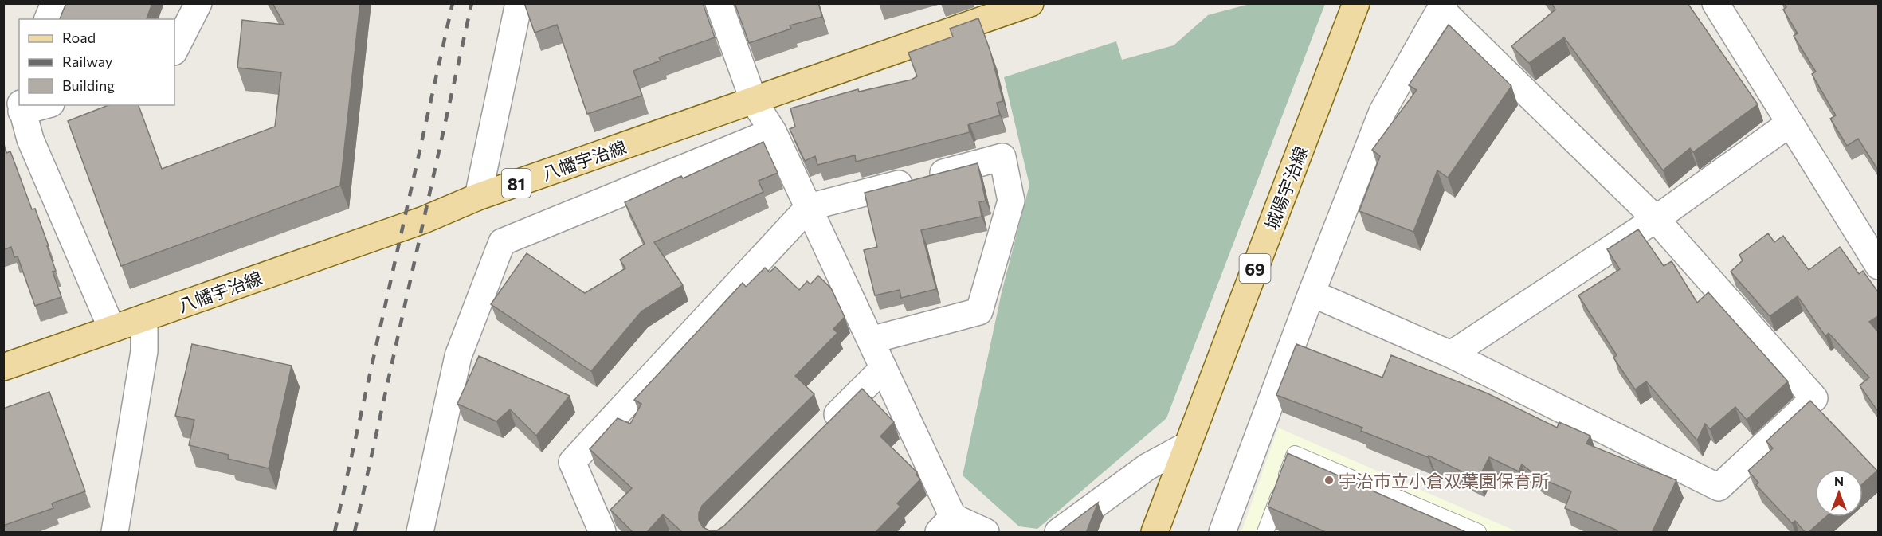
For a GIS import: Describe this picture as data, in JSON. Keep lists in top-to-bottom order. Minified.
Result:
{"streets":{"main road":["八幡宇治線","81","城陽宇治線","69"]},"places":["宇治市立小倉双葉園保育所"],"legend":["Road","Railway","Building"],"north":"top"}
